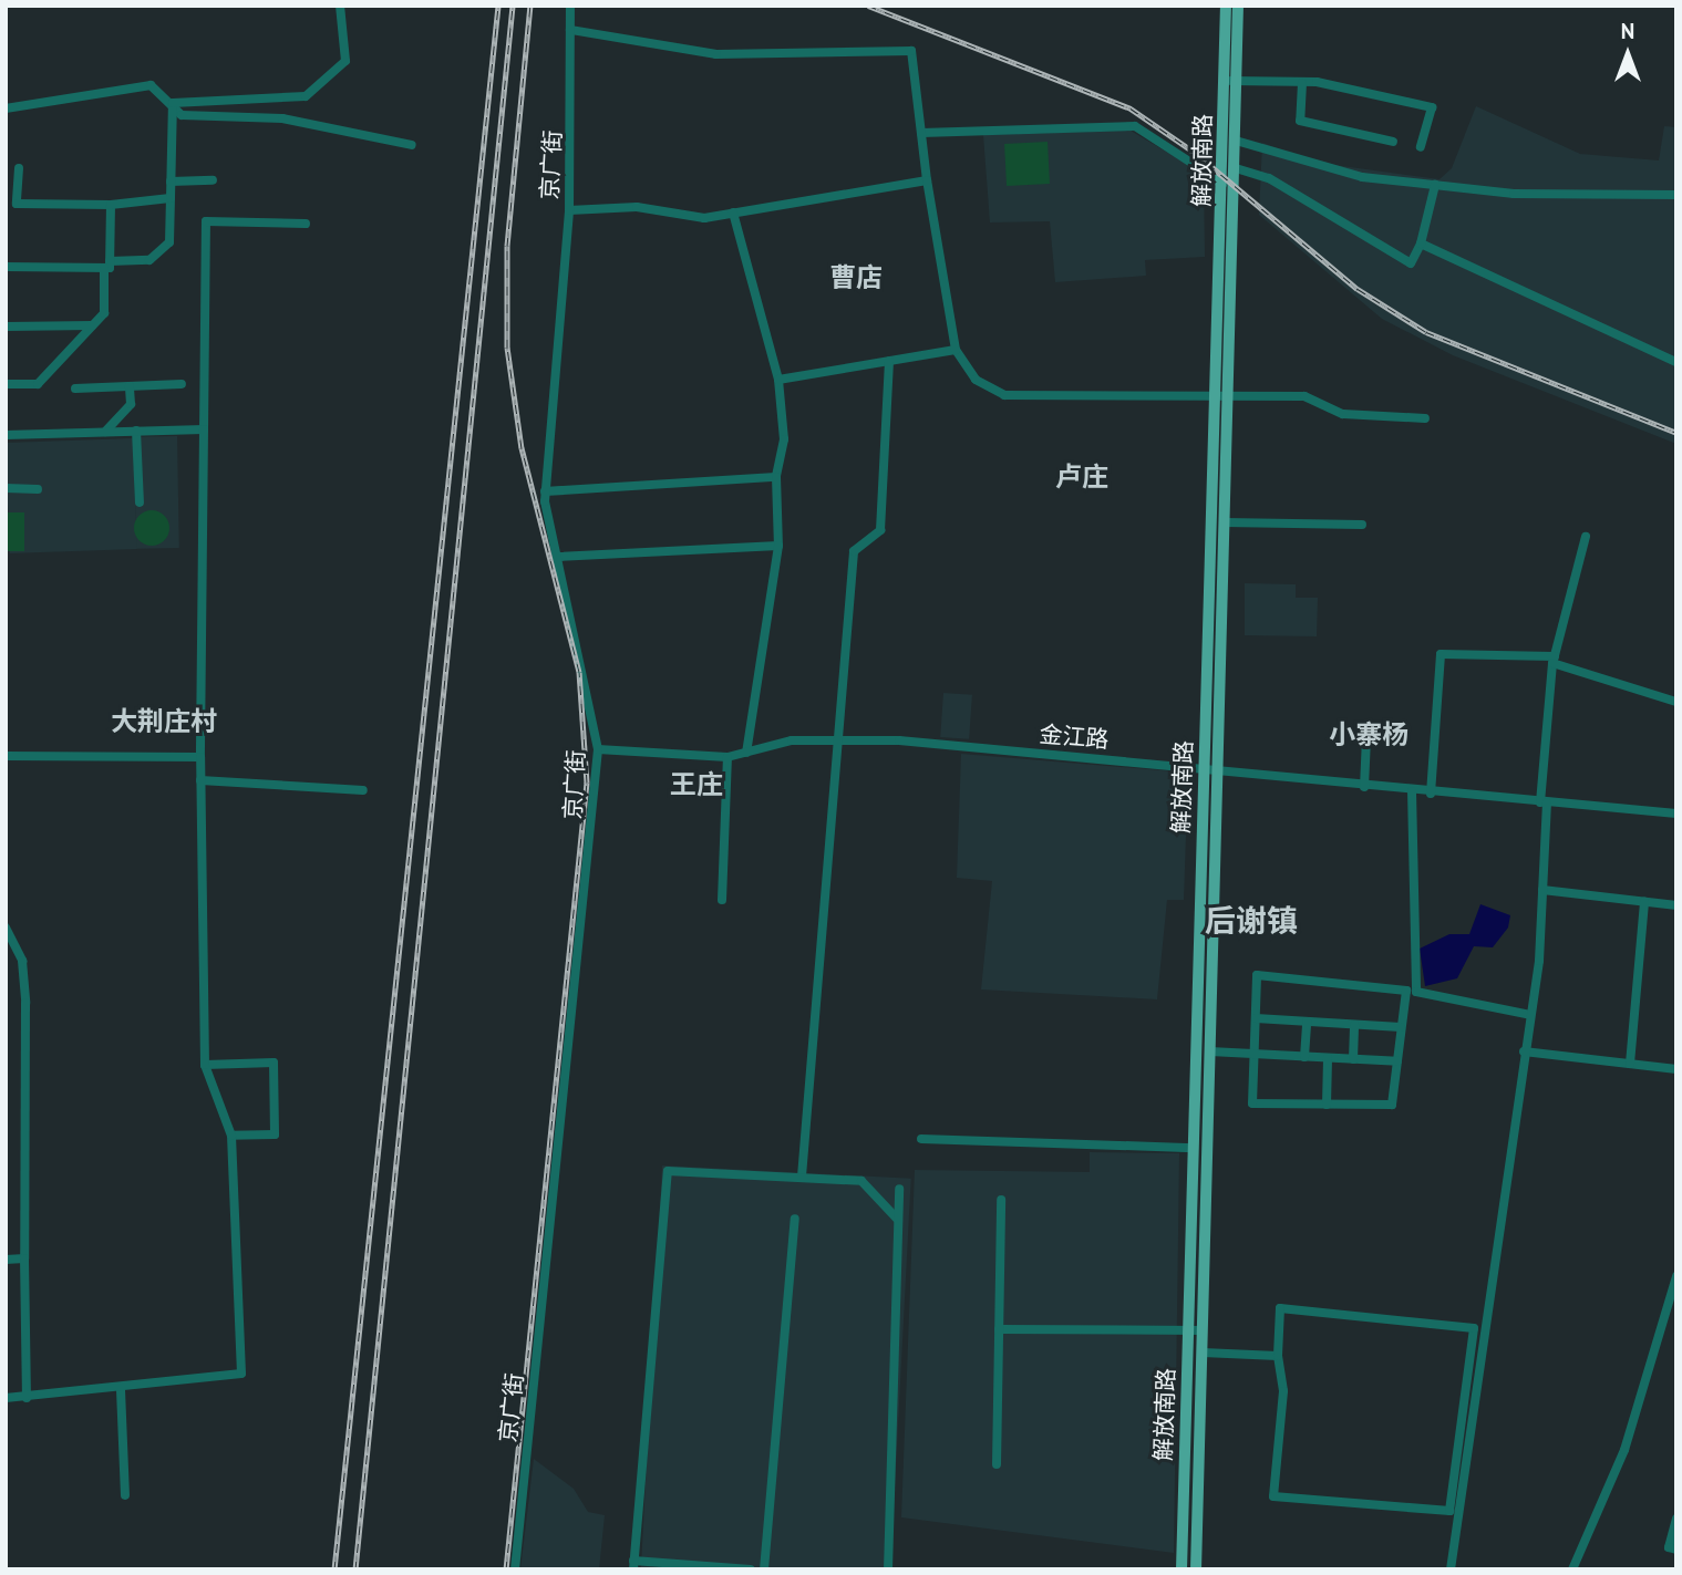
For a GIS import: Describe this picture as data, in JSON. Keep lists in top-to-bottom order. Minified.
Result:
{"streets":{"main road":["解放南路"],"street":["京广街","金江路"]},"crossings":[["解放南路","金江路"],["京广街","金江路"]],"districts":["曹店","卢庄","大荆庄村","小寨杨","王庄","后谢镇"],"north":"top"}
